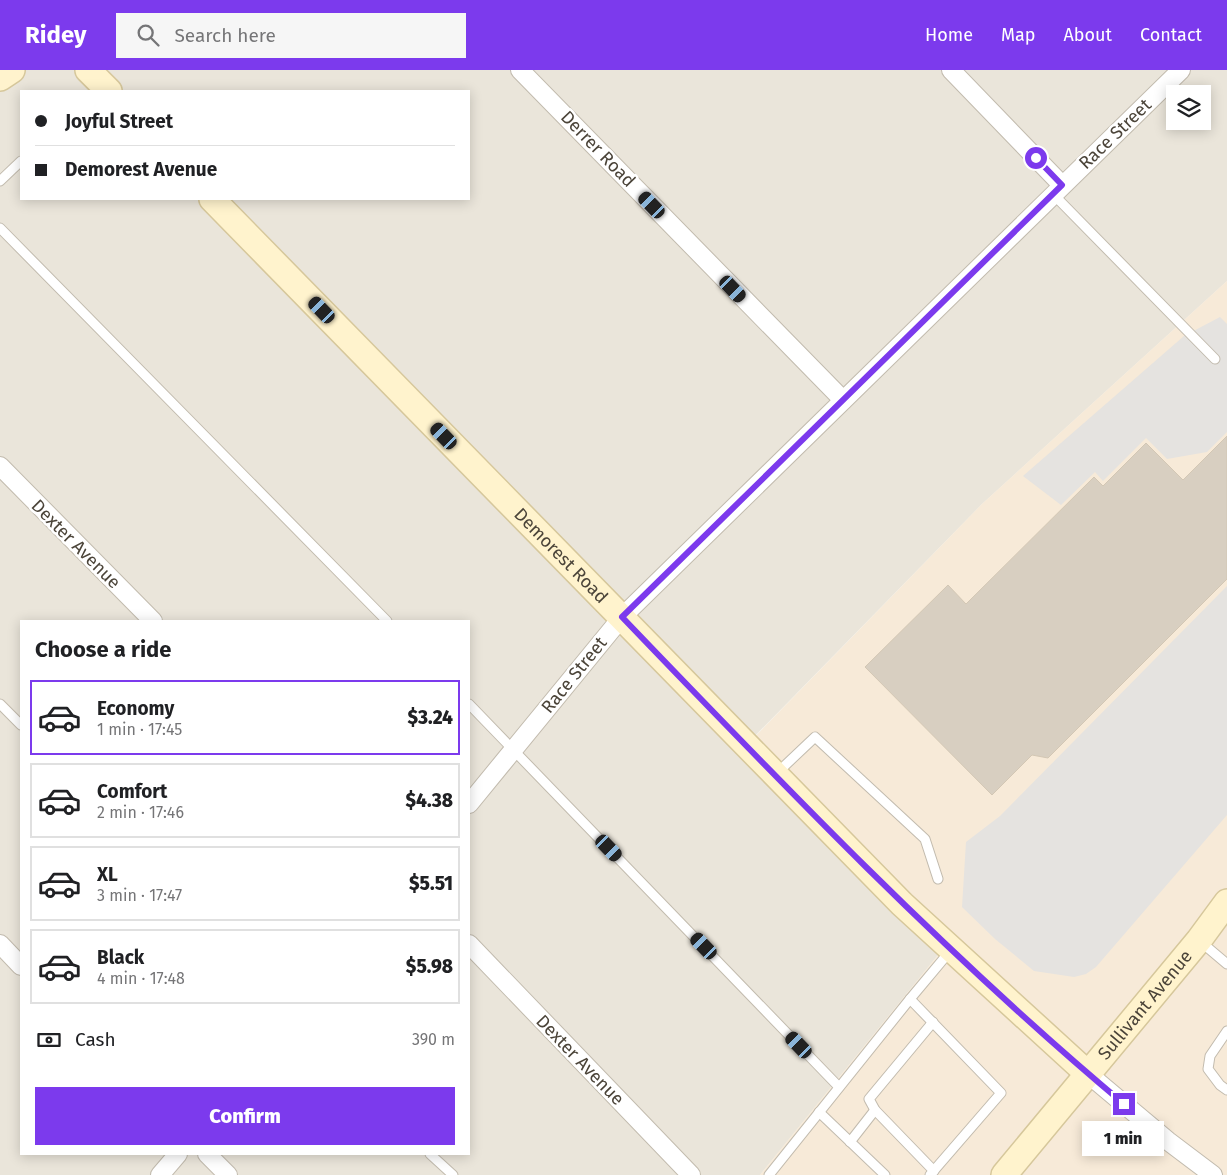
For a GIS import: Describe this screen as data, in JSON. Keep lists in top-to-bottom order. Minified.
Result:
{"streets":{"street":["Race Street","Derrer Road","Dexter Avenue","Demorest Road","Sullivant Avenue"]},"crossings":[["Race Street","Derrer Road"],["Race Street","Demorest Road"],["Demorest Road","Sullivant Avenue"]],"page":{"header":"Ridey","search":"Search here","nav":["Home","Map","About","Contact"],"banner":["Joyful Street","Demorest Avenue"],"heading":"Choose a ride","list":[{"name":"Economy","note":"1 min · 17:45","value":"$3.24"},{"name":"Comfort","note":"2 min · 17:46","value":"$4.38"},{"name":"XL","note":"3 min · 17:47","value":"$5.51"},{"name":"Black","note":"4 min · 17:48","value":"$5.98"}],"pay":["Cash","390 m"],"buttons":"Confirm","bubble":"1 min"}}
